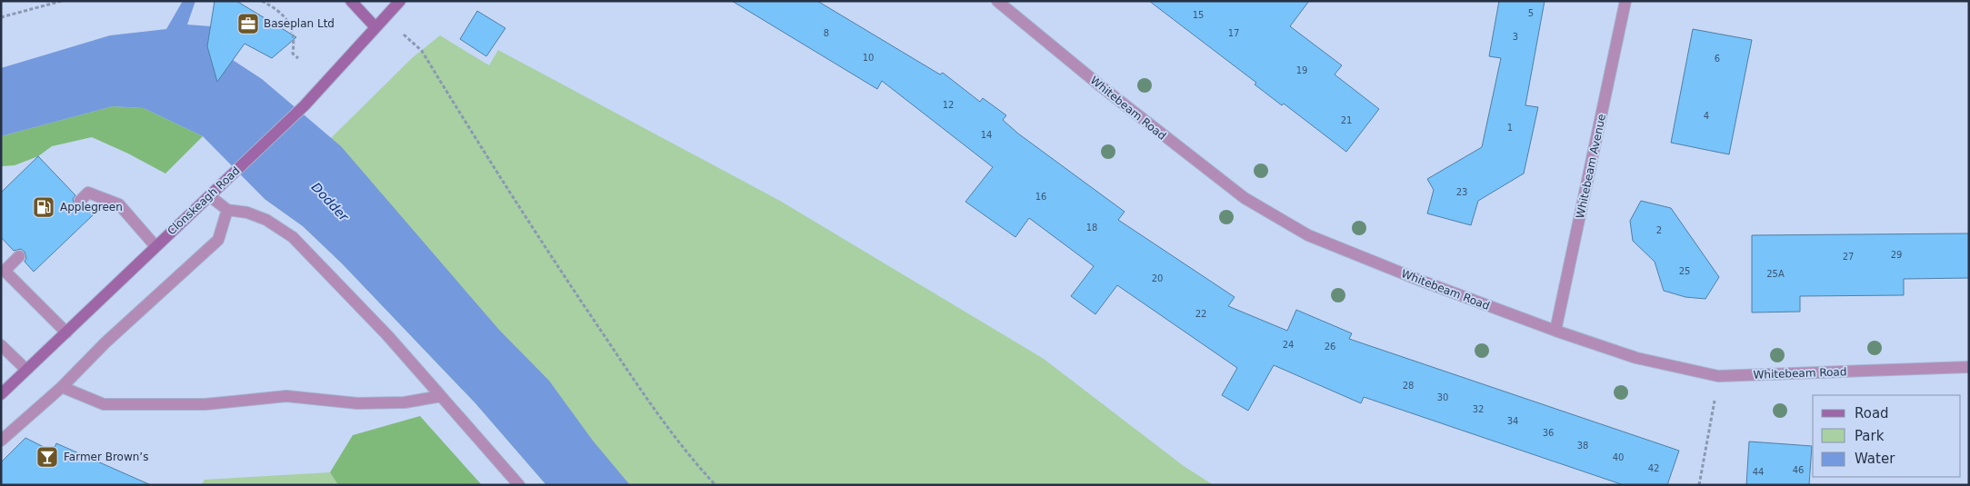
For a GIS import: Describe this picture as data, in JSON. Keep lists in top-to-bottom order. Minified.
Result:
{"streets":{"main road":["Clonskeagh Road"],"street":["Whitebeam Road","Whitebeam Avenue"]},"crossings":[["Whitebeam Road","Whitebeam Avenue"]],"water":["Dodder"],"places":{"office":["Baseplan Ltd"],"fuel station":["Applegreen"],"bar":["Farmer Brown’s"]},"house_numbers":["5","15","8","17","3","10","6","19","12","4","21","1","14","23","16","18","2","29","27","25","25A","20","22","24","26","28","30","32","34","36","38","40","42","46","44"],"legend":["Road","Park","Water"]}
